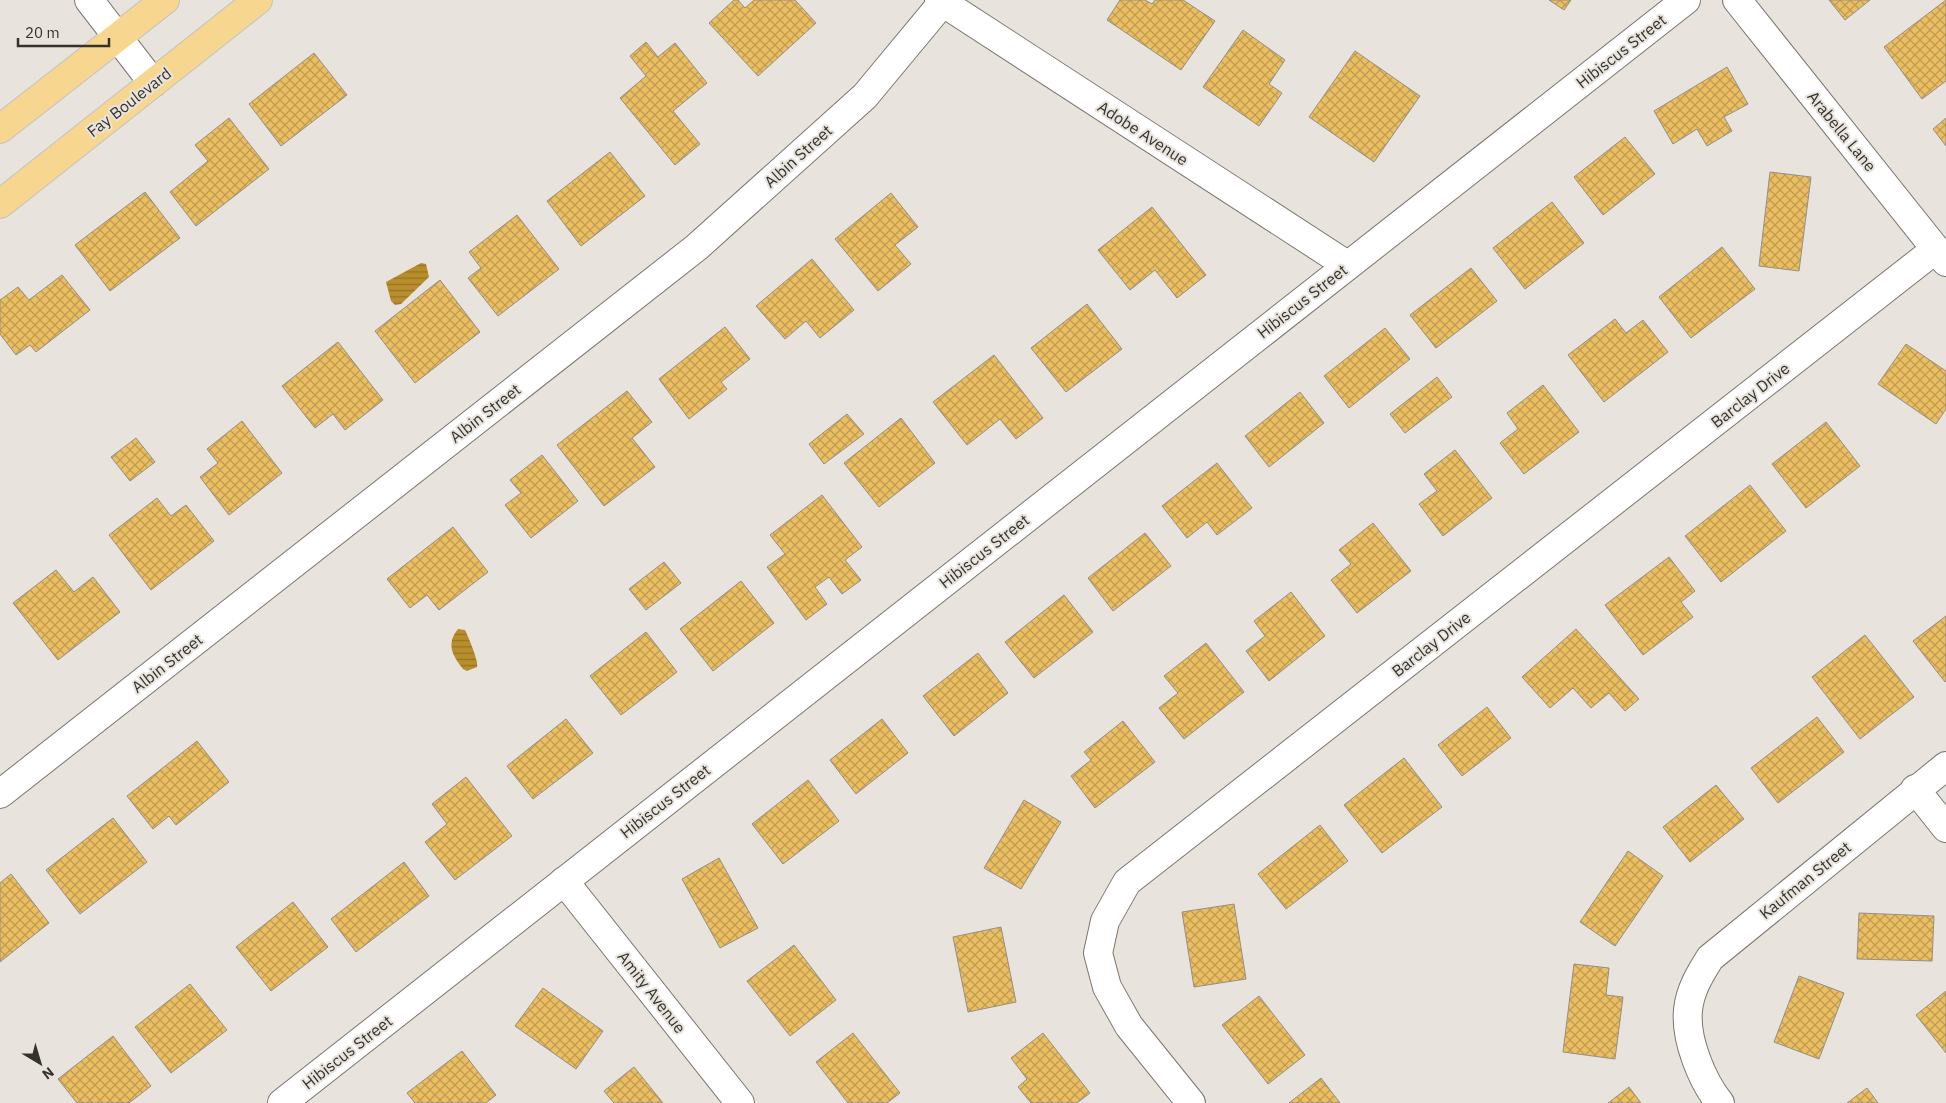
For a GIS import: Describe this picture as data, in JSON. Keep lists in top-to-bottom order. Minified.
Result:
{"streets":{"main road":["Fay Boulevard"],"street":["Hibiscus Street","Arabella Lane","Adobe Avenue","Albin Street","Barclay Drive","Kaufman Street","Amity Avenue"]},"crossings":[["Hibiscus Street","Adobe Avenue"],["Hibiscus Street","Amity Avenue"],["Arabella Lane","Barclay Drive"],["Adobe Avenue","Albin Street"]],"scale_bar":"20 m","north":"bottom right"}
